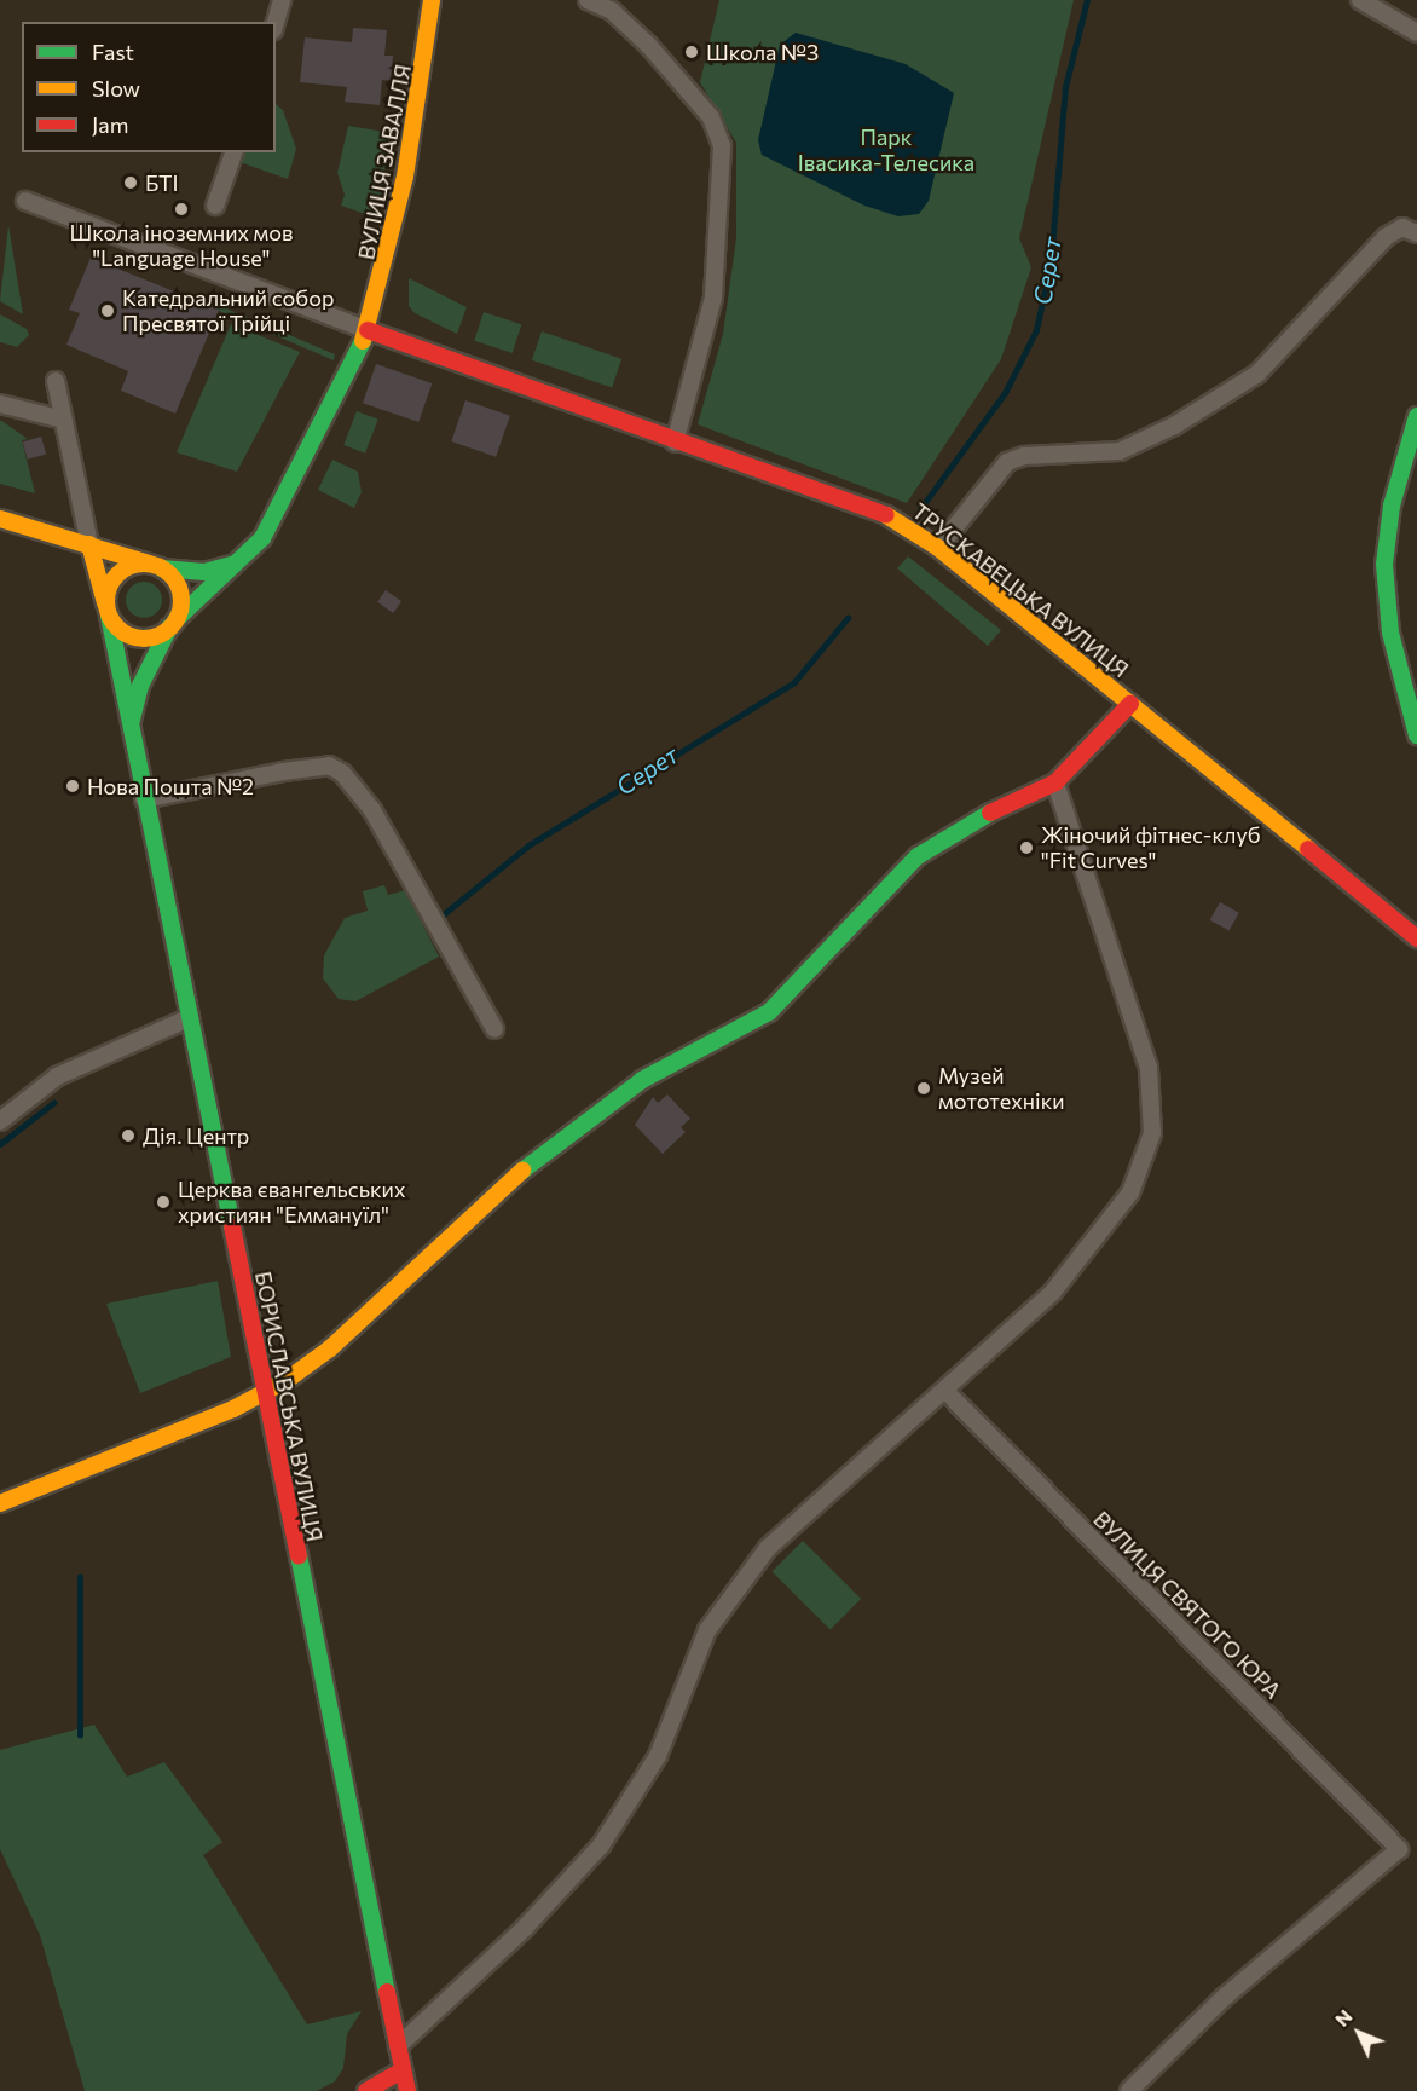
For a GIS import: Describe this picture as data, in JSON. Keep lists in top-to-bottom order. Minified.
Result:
{"streets":{"street":["ВУЛИЦЯ ЗАВАЛЛЯ","ТРУСКАВЕЦЬКА ВУЛИЦЯ","БОРИСЛАВСЬКА ВУЛИЦЯ","ВУЛИЦЯ СВЯТОГО ЮРА"]},"crossings":[["ВУЛИЦЯ ЗАВАЛЛЯ","ТРУСКАВЕЦЬКА ВУЛИЦЯ"],["ВУЛИЦЯ ЗАВАЛЛЯ","БОРИСЛАВСЬКА ВУЛИЦЯ"]],"water":["Серет"],"parks":["Парк Івасика-Телесика"],"places":["Школа №3","БТІ","Школа іноземних мов \"Language House\"","Катедральний собор Пресвятої Трійці","Нова Пошта №2","Жіночий фітнес-клуб \"Fit Curves\"","Музей мототехніки","Дія. Центр","Церква євангельських християн \"Еммануїл\""],"legend":["Fast","Slow","Jam"],"north":"top left"}
